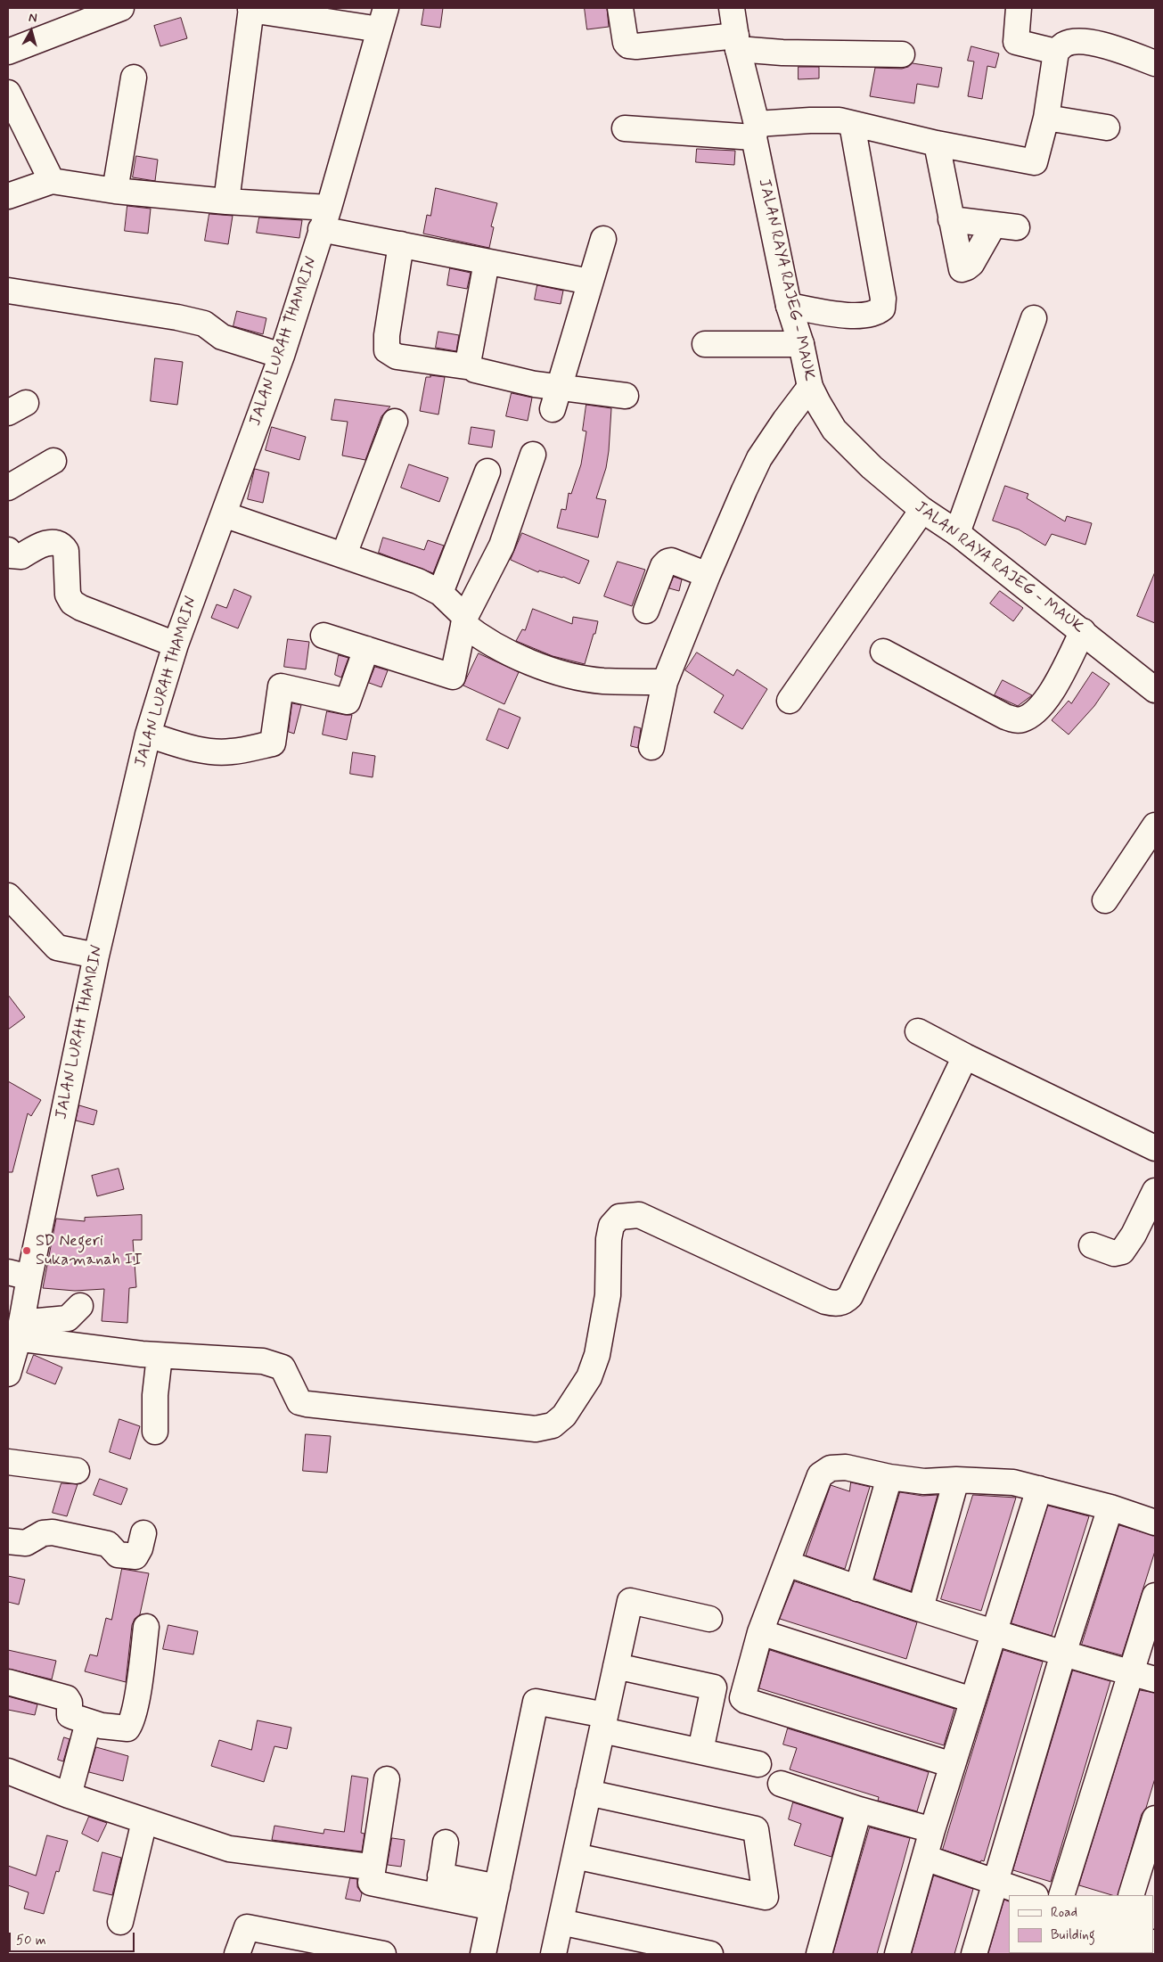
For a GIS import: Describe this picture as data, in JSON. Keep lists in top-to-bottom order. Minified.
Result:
{"streets":{"street":["JALAN RAYA RAJEG - MAUK","JALAN LURAH THAMRIN"]},"places":["SD Negeri Sukamanah II"],"legend":["Road","Building"],"scale_bar":"50 m","north":"top"}
